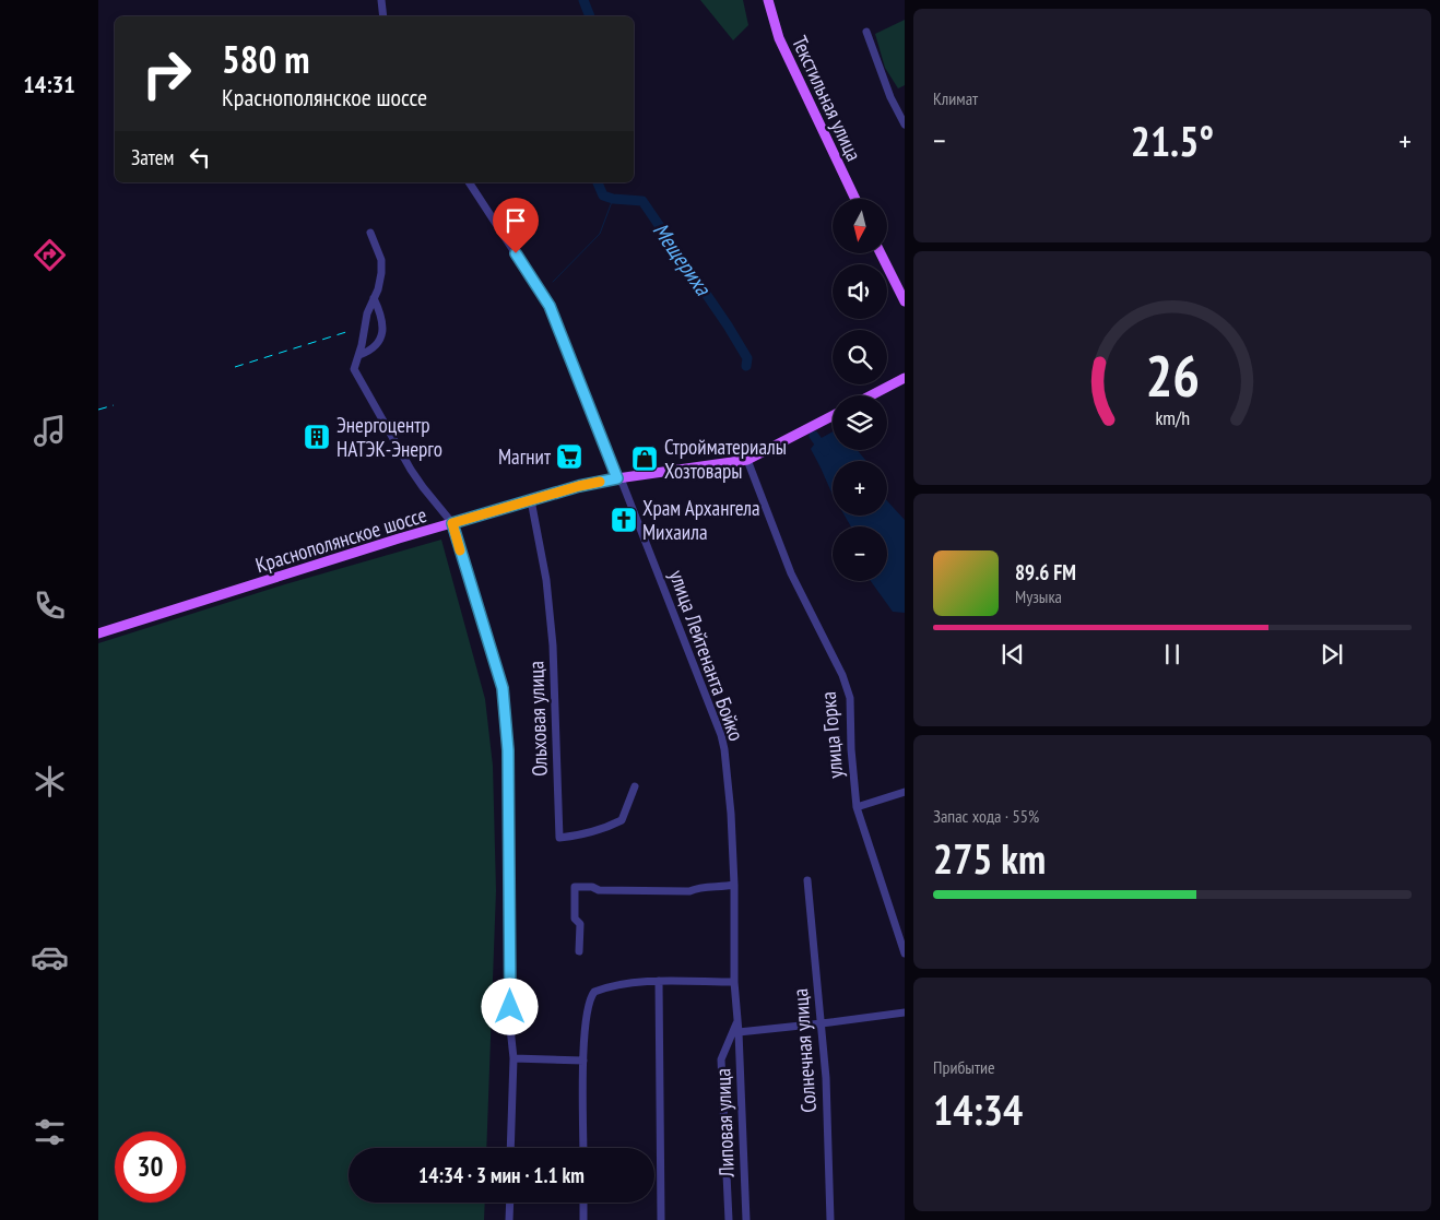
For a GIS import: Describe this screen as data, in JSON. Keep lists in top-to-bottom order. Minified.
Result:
{"streets":{"main road":["Текстильная улица","Краснополянское шоссе"],"street":["улица Лейтенанта Бойко","Ольховая улица","улица Горка","Солнечная улица","Липовая улица"]},"crossings":[["Краснополянское шоссе","улица Лейтенанта Бойко"],["Краснополянское шоссе","Ольховая улица"],["Краснополянское шоссе","улица Горка"],["улица Лейтенанта Бойко","Липовая улица"]],"water":["Мещериха"],"places":{"building":["Энергоцентр НАТЭК-Энерго"],"supermarket":["Магнит"],"shop":["Стройматериалы Хозтовары"],"church":["Храм Архангела Михаила"]},"north":"bottom","page":{"tabs":"14:31","tile":["Климат",["Запас хода · 55%","275 km"],["Прибытие","14:34"]],"turn":["580 m","Краснополянское шоссе"],"heat":["−","21.5°","+"],"then":"Затем","map_buttons":["+","−"],"song":["89.6 FM","Музыка"],"limit":"30","trip":"14:34 · 3 мин · 1.1 km","gauge":["26","km/h"]}}
